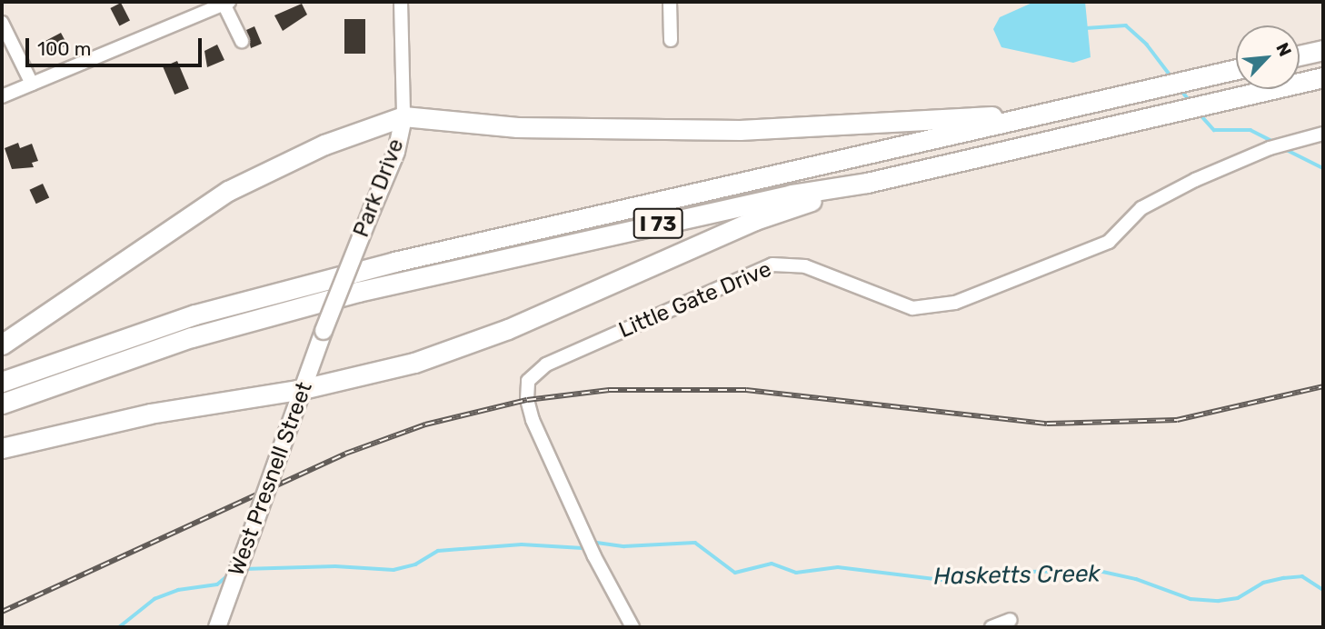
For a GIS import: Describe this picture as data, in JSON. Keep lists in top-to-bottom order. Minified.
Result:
{"streets":{"highway":["I 73"],"main road":["Park Drive","West Presnell Street"],"street":["Little Gate Drive"]},"crossings":[["Park Drive","West Presnell Street"]],"water":["Hasketts Creek"],"scale_bar":"100 m","north":"top right"}
